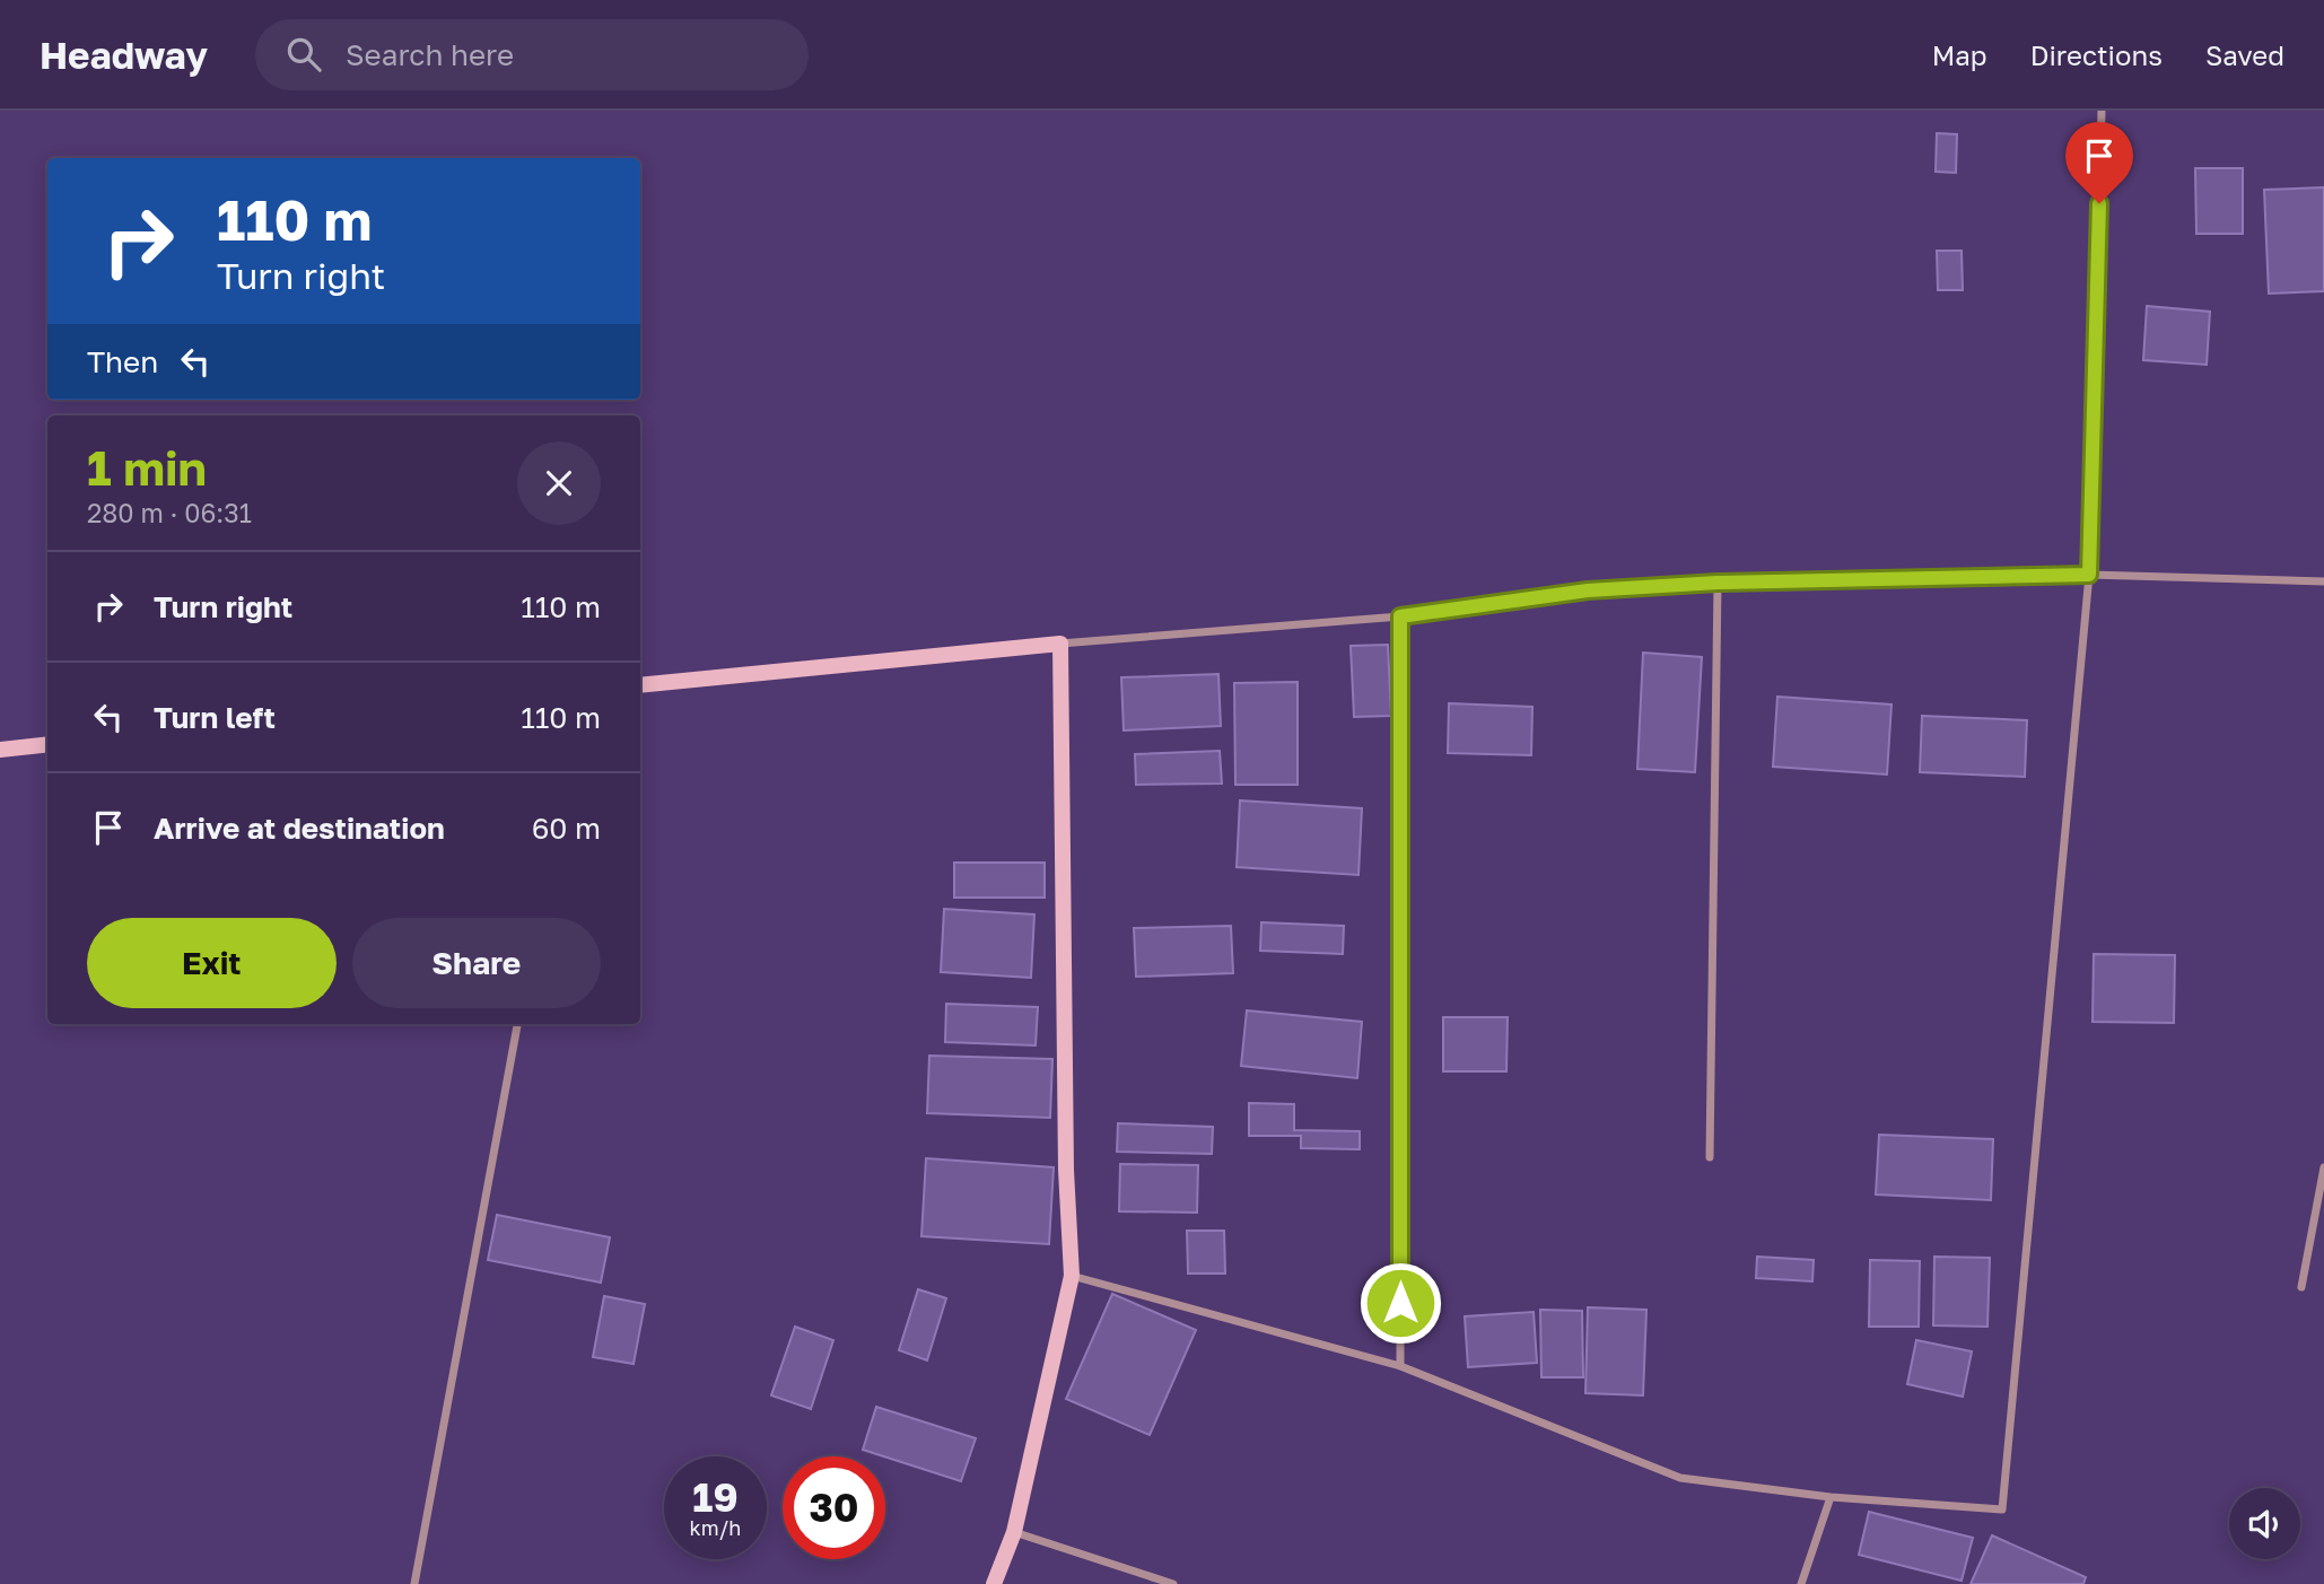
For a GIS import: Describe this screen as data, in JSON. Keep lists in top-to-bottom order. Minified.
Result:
{"page":{"header":"Headway","search":"Search here","nav":["Map","Directions","Saved"],"turn":["110 m","Turn right"],"then":"Then","heading":["1 min","280 m · 06:31"],"list":[{"name":"Turn right","value":"110 m"},{"name":"Turn left","value":"110 m"},{"name":"Arrive at destination","value":"60 m"}],"buttons":["Exit","Share"],"speed":"19 km/h","limit":"30"}}
